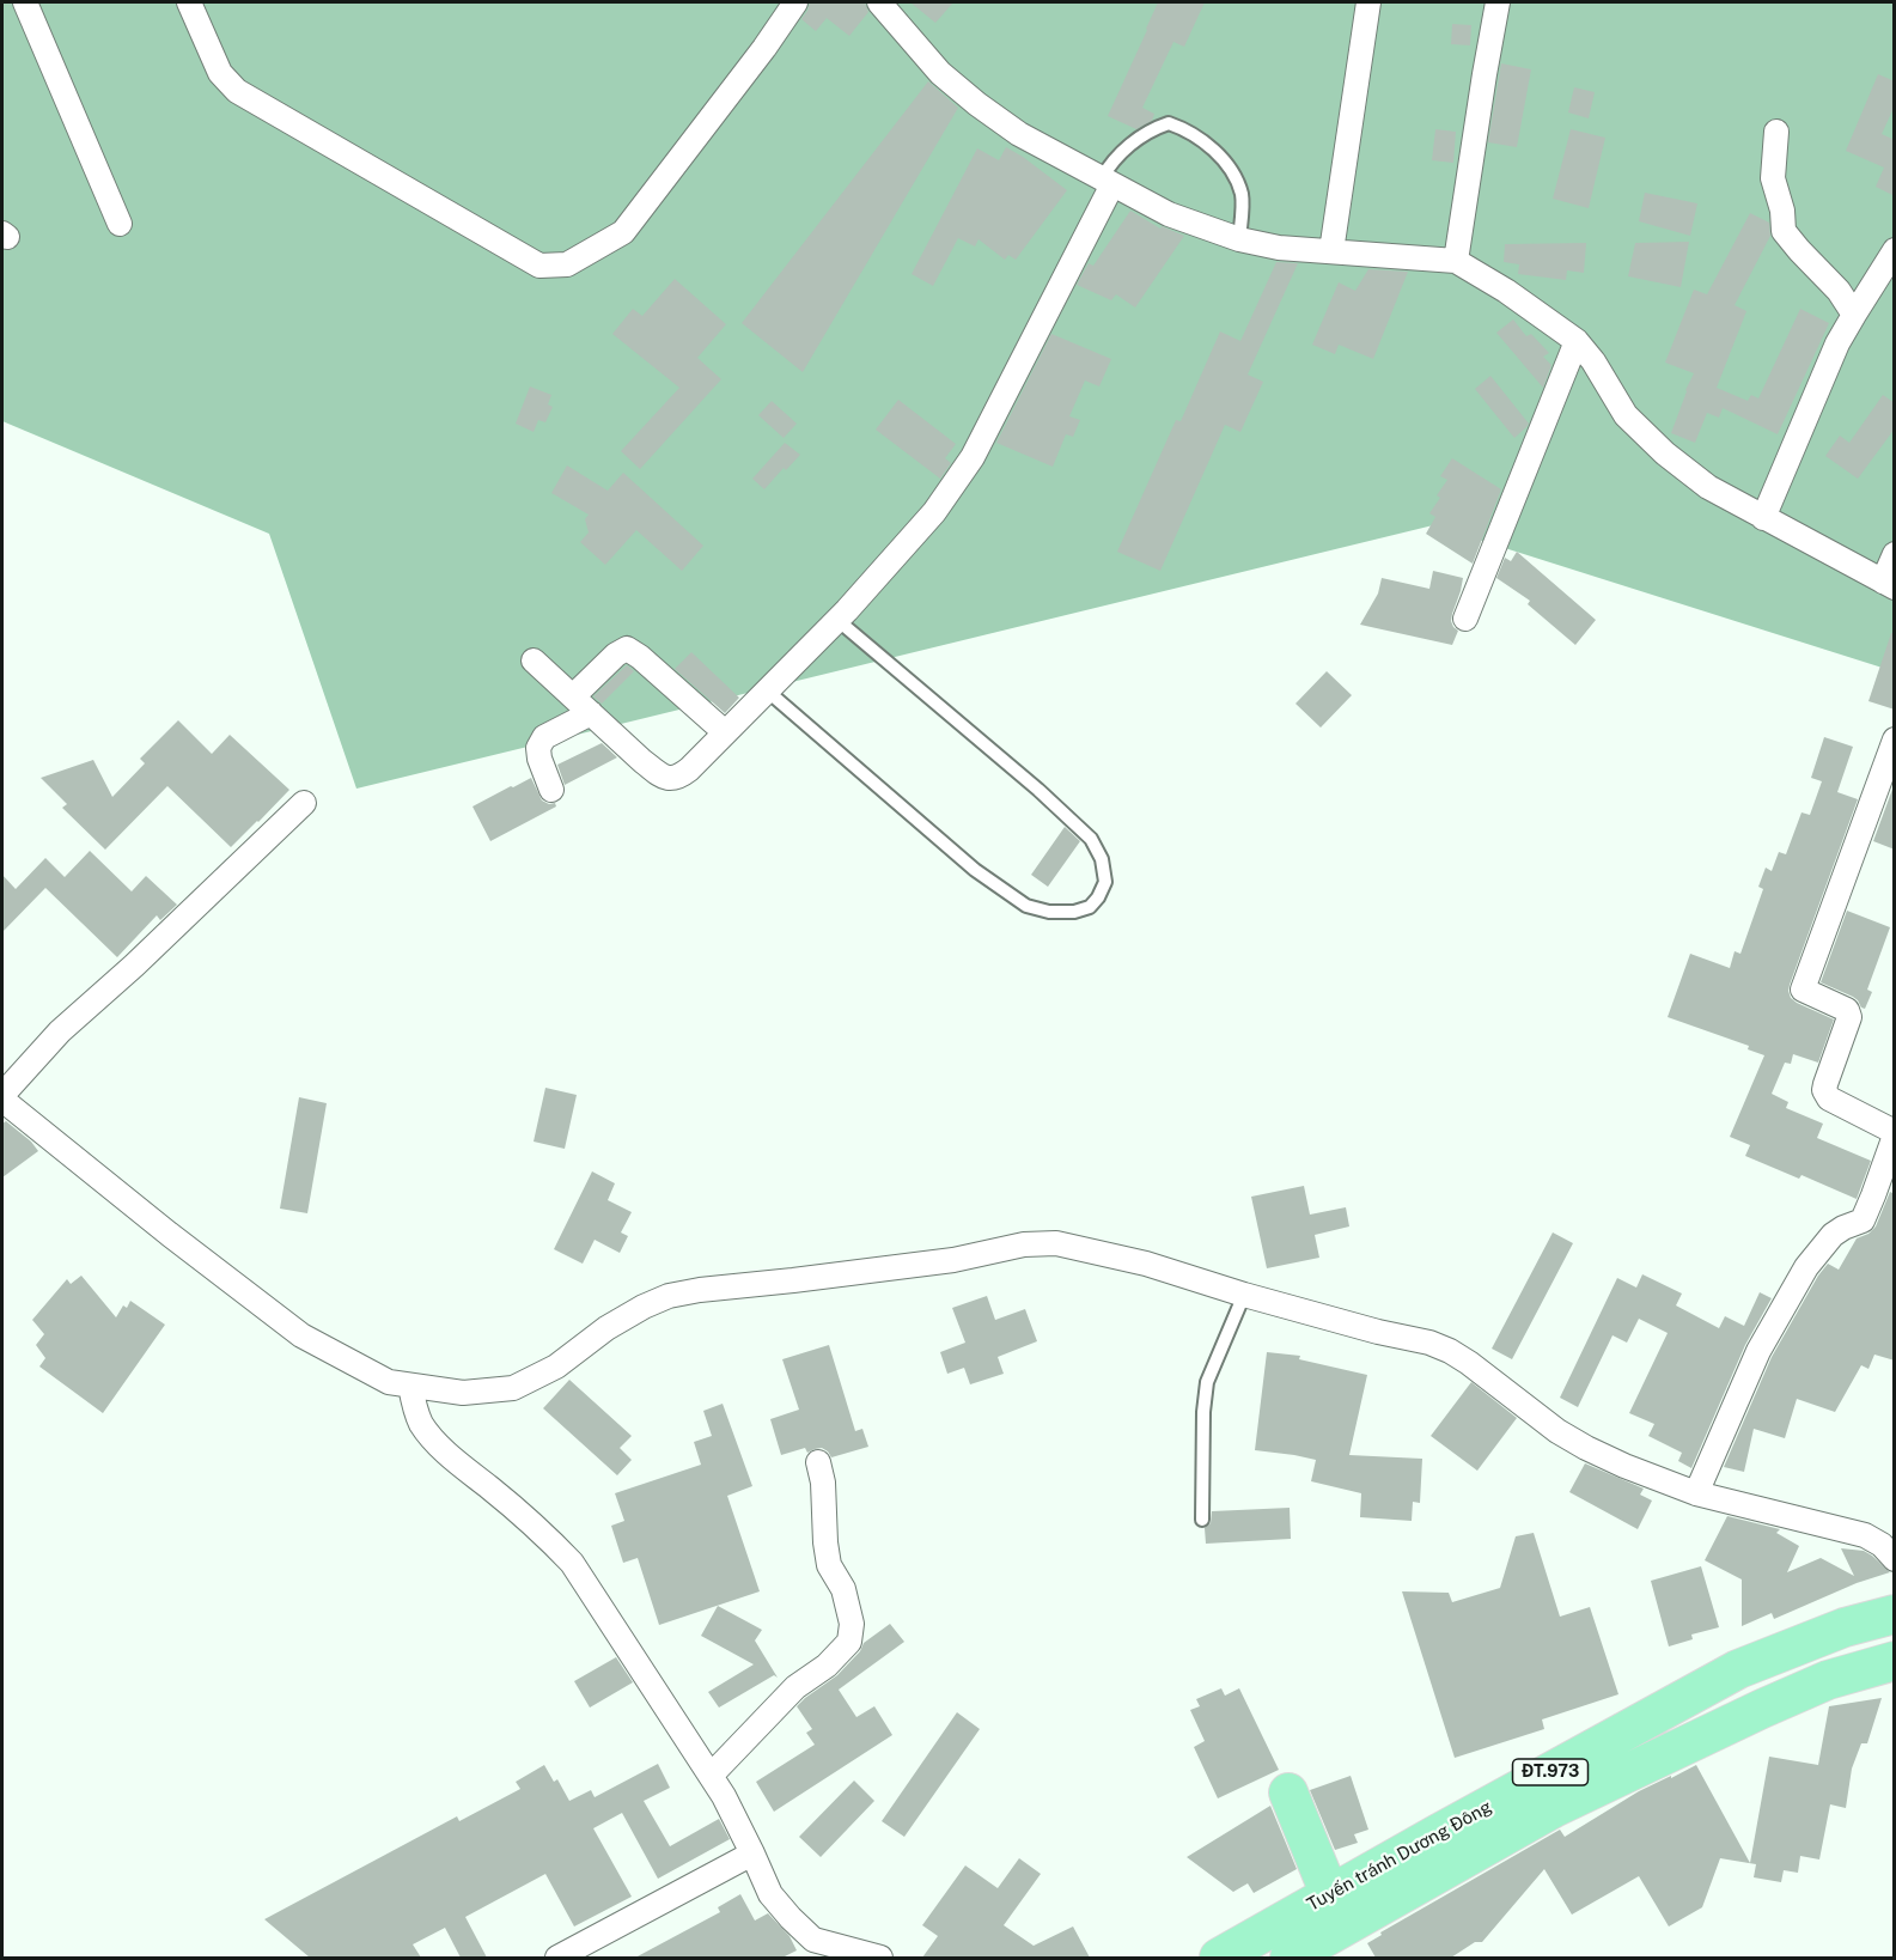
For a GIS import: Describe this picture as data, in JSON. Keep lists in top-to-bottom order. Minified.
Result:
{"streets":{"main road":["ĐT.973","Tuyến tránh Dương Đông"]}}
